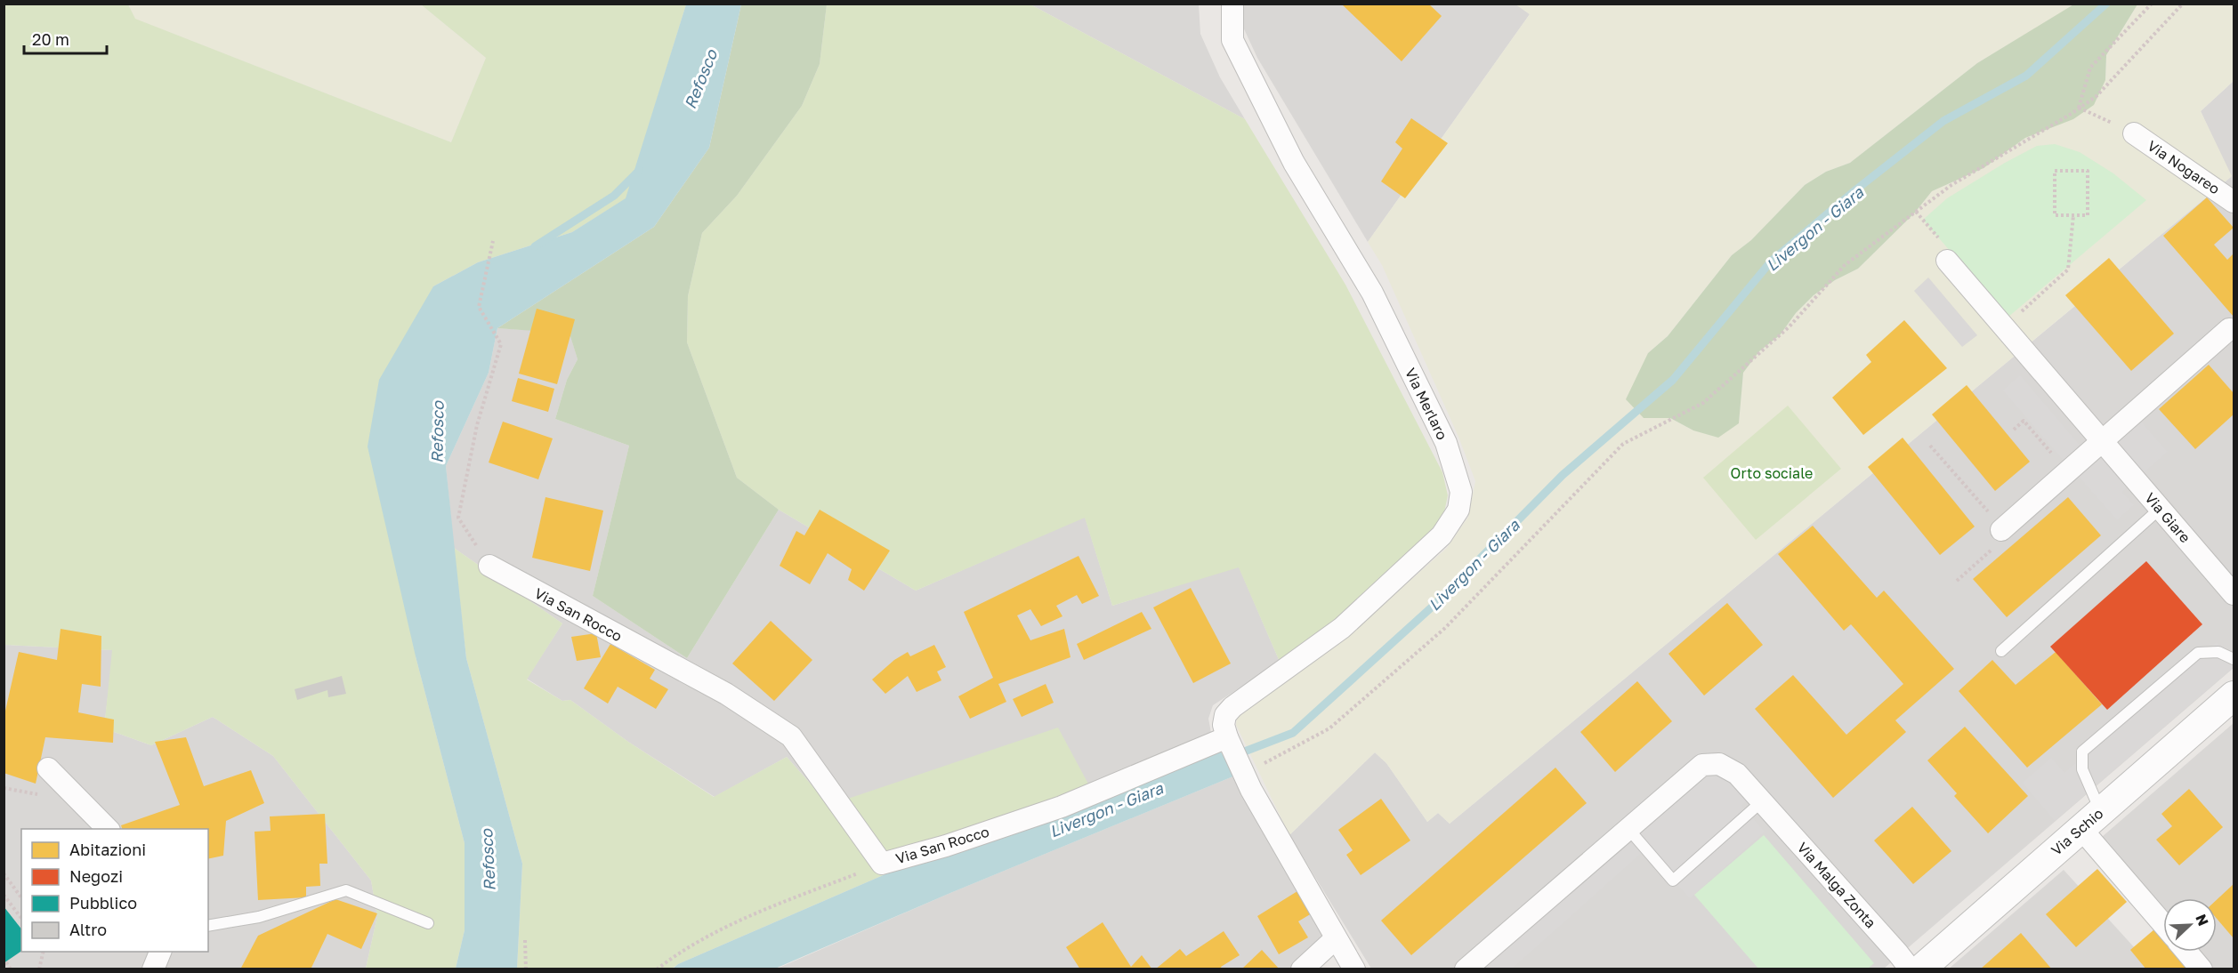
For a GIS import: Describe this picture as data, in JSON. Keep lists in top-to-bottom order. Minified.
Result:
{"streets":{"street":["Via Nogareo","Via Merlaro","Via Giare","Via San Rocco","Via Schio","Via Malga Zonta"]},"crossings":[["Via Merlaro","Via San Rocco"]],"water":["Refosco","Livergon - Giara"],"parks":["Orto sociale"],"legend":["Abitazioni","Negozi","Pubblico","Altro"],"scale_bar":"20 m","north":"top right"}
